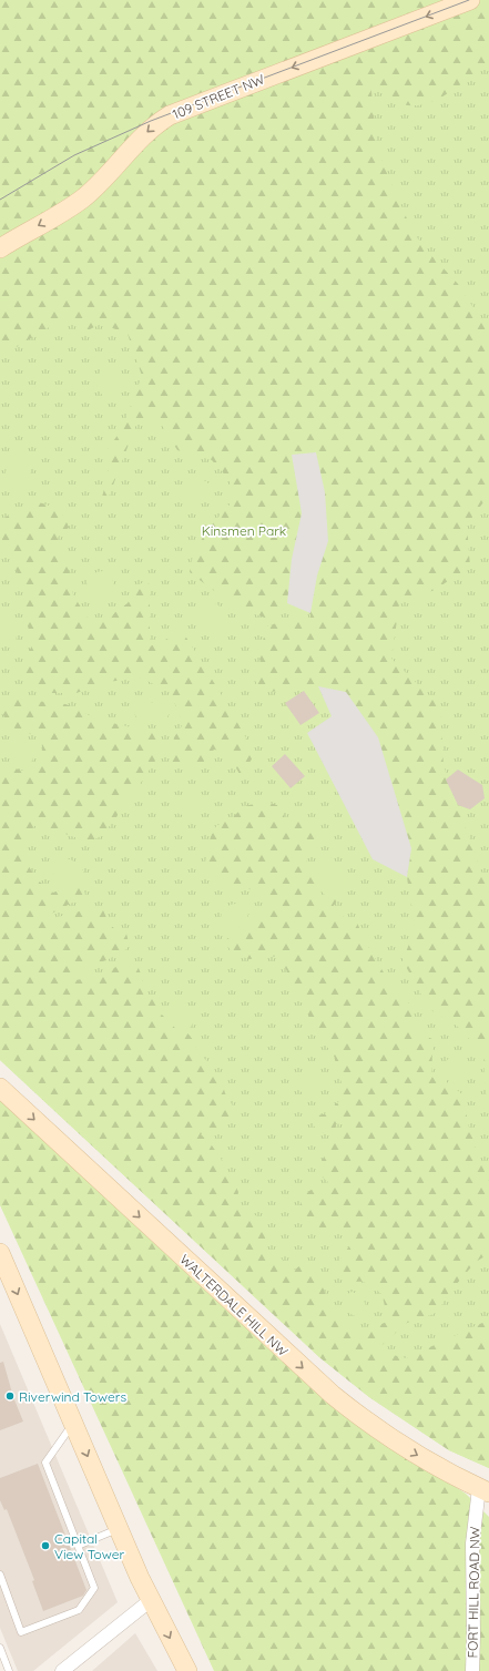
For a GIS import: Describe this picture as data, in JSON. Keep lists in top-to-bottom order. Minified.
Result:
{"streets":{"main road":["109 STREET NW","WALTERDALE HILL NW"],"street":["FORT HILL ROAD NW"]},"crossings":[["WALTERDALE HILL NW","FORT HILL ROAD NW"]],"one_way":["109 STREET NW","WALTERDALE HILL NW"],"parks":["Kinsmen Park"],"places":["Riverwind Towers","Capital View Tower"]}
